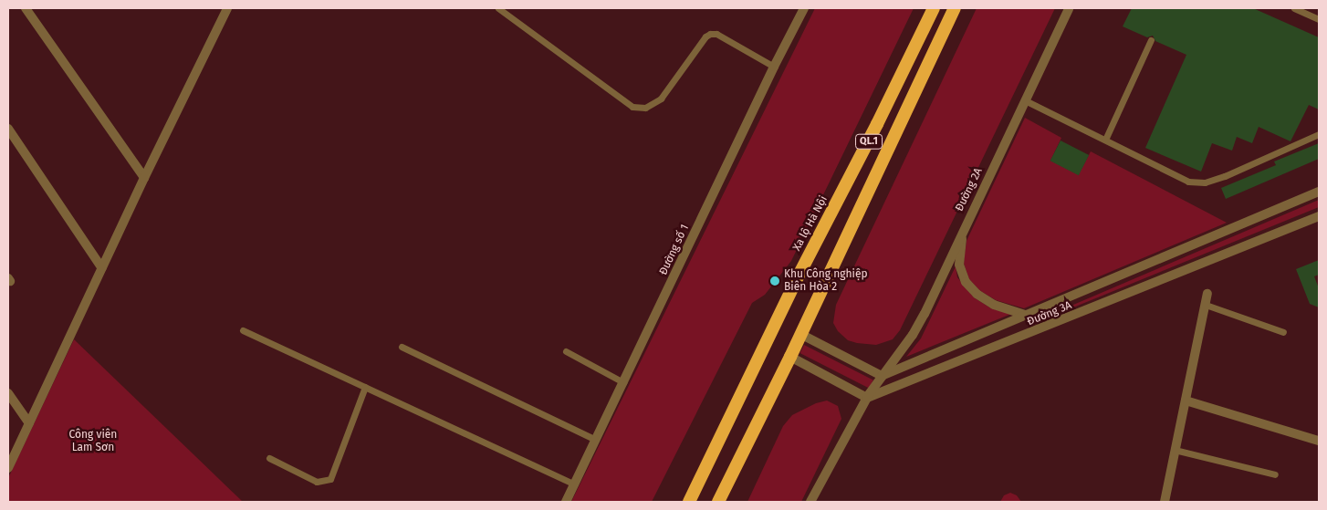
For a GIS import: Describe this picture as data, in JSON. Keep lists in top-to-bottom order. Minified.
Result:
{"streets":{"highway":["QL.1","Xa lộ Hà Nội"],"street":["Đường 2A","Đường số 1","Đường 3A"]},"crossings":[["Đường 2A","Đường 3A"]],"parks":["Công viên Lam Sơn"],"places":["Khu Công nghiệp Biên Hòa 2"]}
